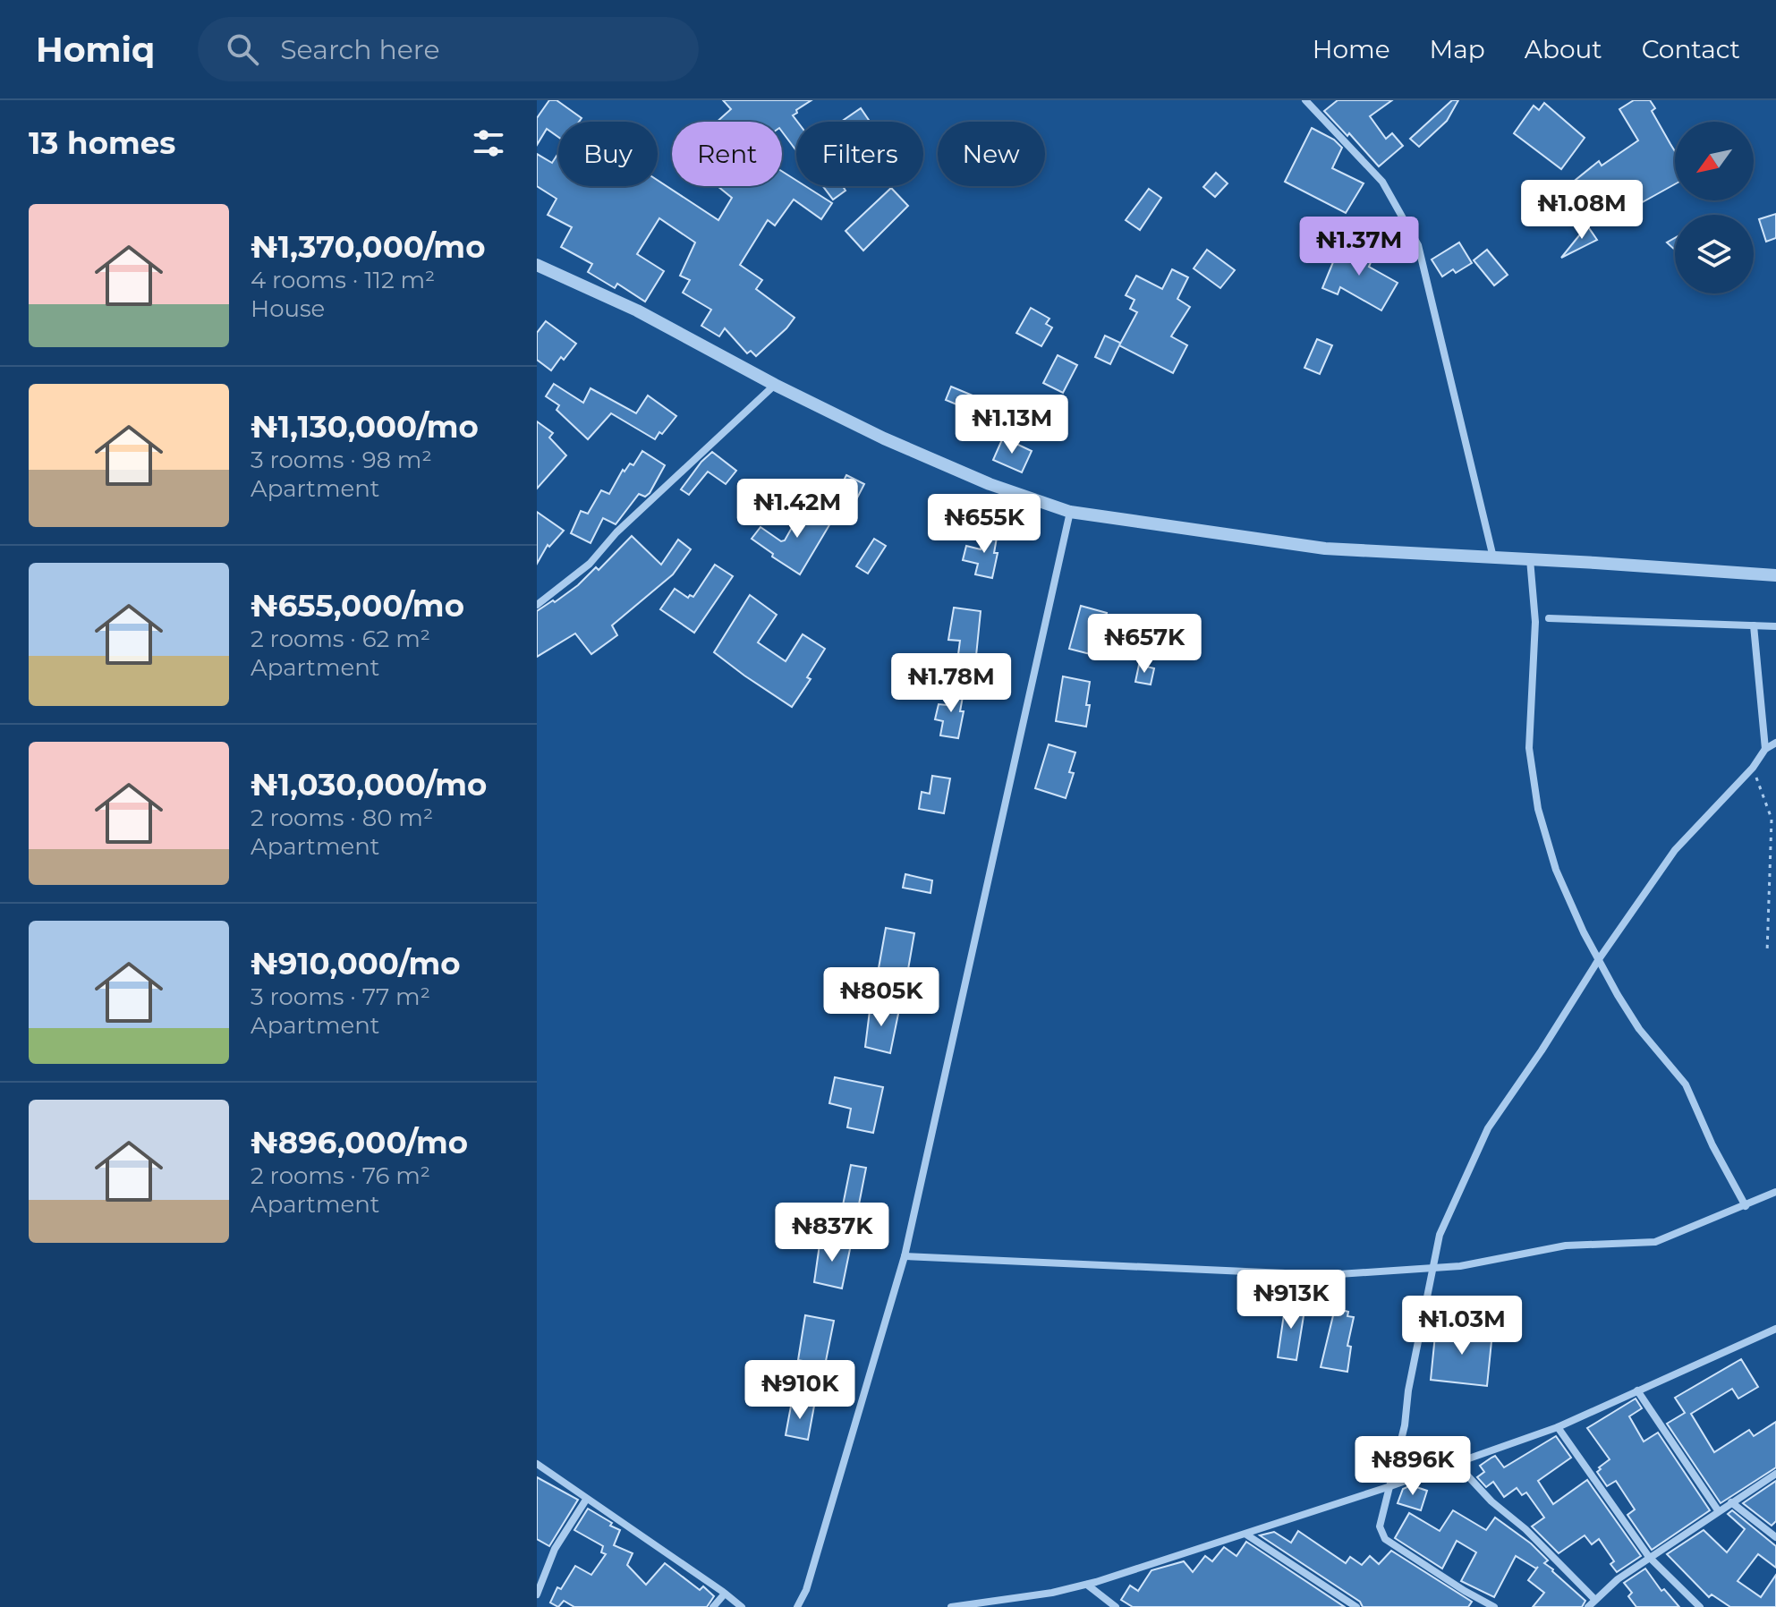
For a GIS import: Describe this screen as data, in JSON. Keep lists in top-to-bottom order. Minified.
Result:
{"north":"bottom left","page":{"header":"Homiq","search":"Search here","nav":["Home","Map","About","Contact"],"heading":"13 homes","chip":["Buy","Rent","Filters","New"],"price":["₦1.08M","₦1.37M","₦1.13M","₦1.42M","₦655K","₦657K","₦1.78M","₦805K","₦837K","₦913K","₦1.03M","₦910K","₦896K"],"list":[{"name":"₦1,370,000/mo","note":"4 rooms · 112 m² · House"},{"name":"₦1,130,000/mo","note":"3 rooms · 98 m² · Apartment"},{"name":"₦655,000/mo","note":"2 rooms · 62 m² · Apartment"},{"name":"₦1,030,000/mo","note":"2 rooms · 80 m² · Apartment"},{"name":"₦910,000/mo","note":"3 rooms · 77 m² · Apartment"},{"name":"₦896,000/mo","note":"2 rooms · 76 m² · Apartment"}]}}
